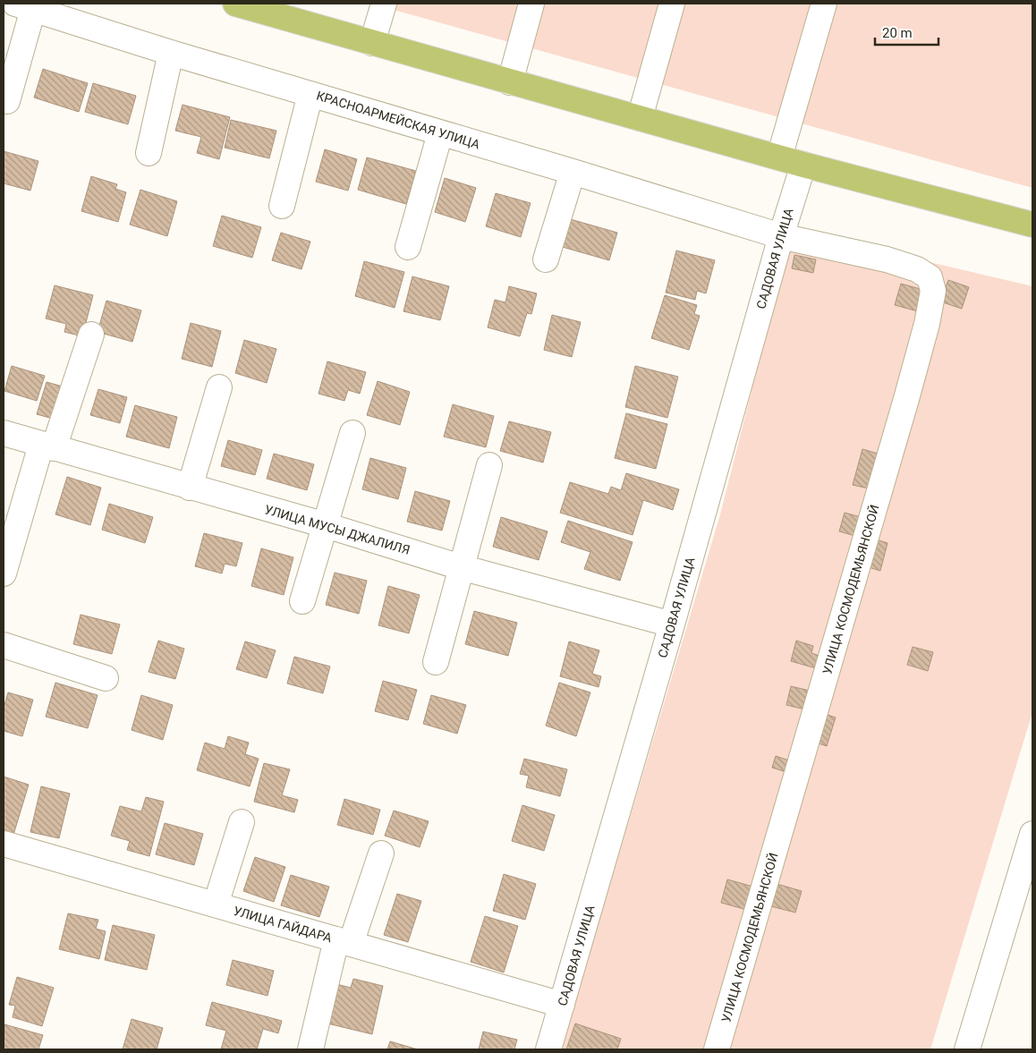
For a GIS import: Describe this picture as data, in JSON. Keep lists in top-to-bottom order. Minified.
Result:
{"streets":{"street":["КРАСНОАРМЕЙСКАЯ УЛИЦА","САДОВАЯ УЛИЦА","УЛИЦА МУСЫ ДЖАЛИЛЯ","УЛИЦА КОСМОДЕМЬЯНСКОЙ","УЛИЦА ГАЙДАРА"]},"crossings":[["КРАСНОАРМЕЙСКАЯ УЛИЦА","САДОВАЯ УЛИЦА"],["КРАСНОАРМЕЙСКАЯ УЛИЦА","УЛИЦА КОСМОДЕМЬЯНСКОЙ"],["САДОВАЯ УЛИЦА","УЛИЦА МУСЫ ДЖАЛИЛЯ"],["САДОВАЯ УЛИЦА","УЛИЦА КОСМОДЕМЬЯНСКОЙ"],["САДОВАЯ УЛИЦА","УЛИЦА ГАЙДАРА"]],"scale_bar":"20 m"}
